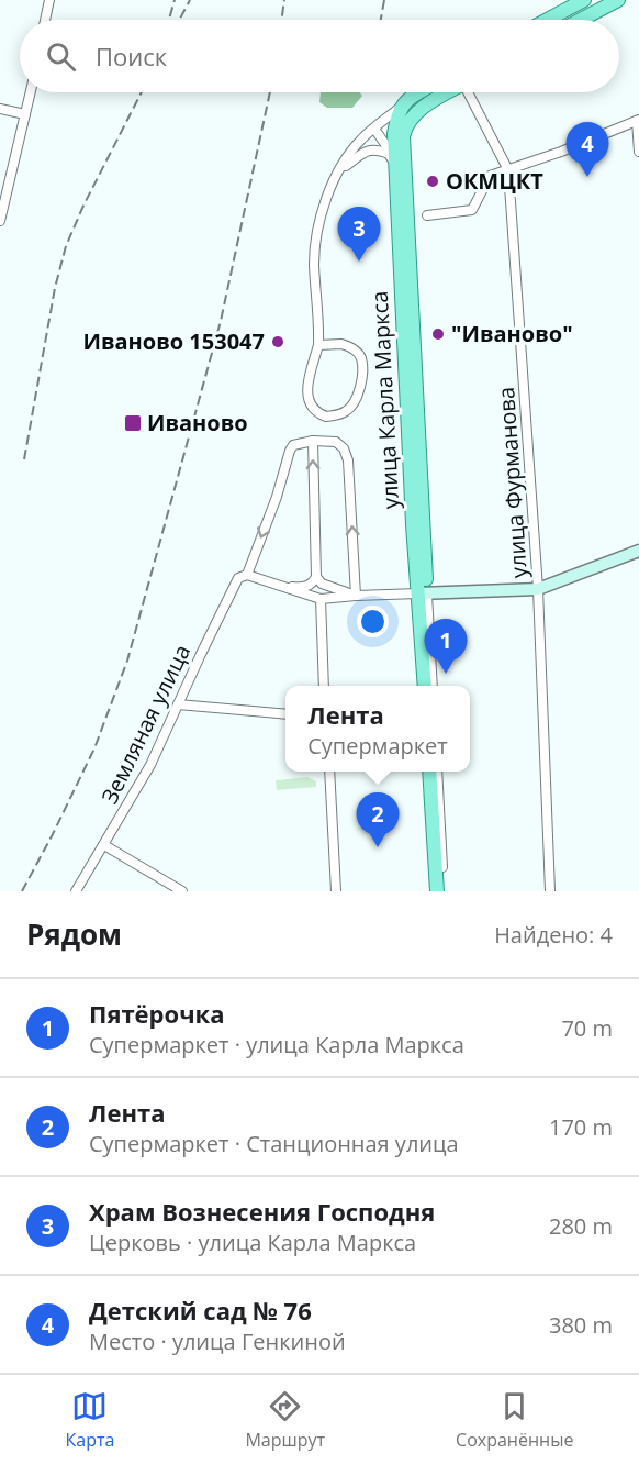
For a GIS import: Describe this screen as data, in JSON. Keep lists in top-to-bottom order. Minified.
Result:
{"streets":{"main road":["улица Карла Маркса"],"street":["улица Фурманова","Земляная улица"]},"places":{"other":["ОКМЦКТ","\"Иваново\"","Иваново 153047"],"transit":["Иваново"]},"page":{"search":"Поиск","pins":["4","3","1","2"],"popup":["Лента","Супермаркет"],"heading":["Рядом","Найдено: 4"],"list":[{"mark":"1","name":"Пятёрочка","note":"Супермаркет · улица Карла Маркса","value":"70 m"},{"mark":"2","name":"Лента","note":"Супермаркет · Станционная улица","value":"170 m"},{"mark":"3","name":"Храм Вознесения Господня","note":"Церковь · улица Карла Маркса","value":"280 m"},{"mark":"4","name":"Детский сад № 76","note":"Место · улица Генкиной","value":"380 m"}],"nav":["Карта","Маршрут","Сохранённые"]}}
